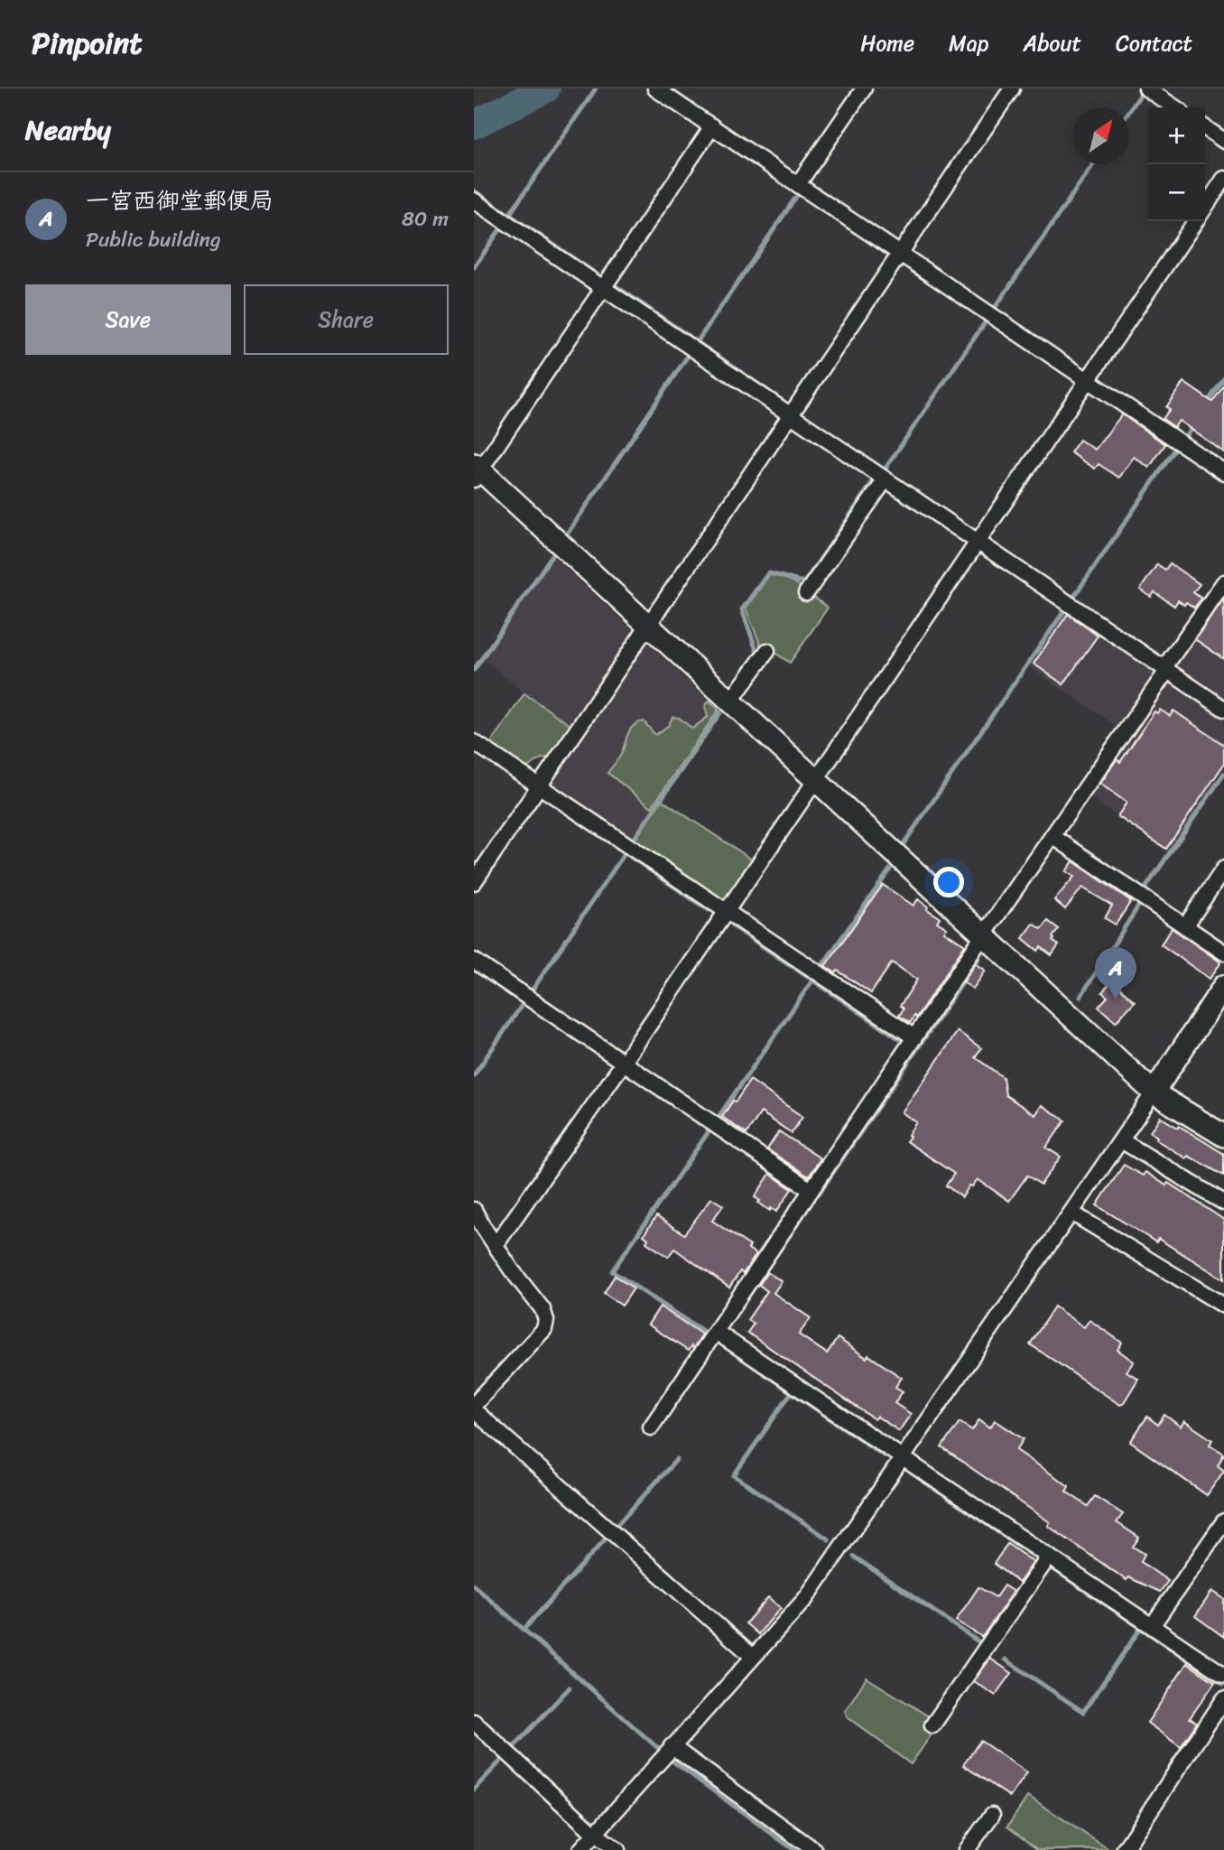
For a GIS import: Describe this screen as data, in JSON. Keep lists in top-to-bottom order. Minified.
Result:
{"north":"top right","page":{"header":"Pinpoint","nav":["Home","Map","About","Contact"],"heading":"Nearby","map_buttons":["+","−"],"list":[{"mark":"A","name":"一宮西御堂郵便局","note":"Public building","value":"80 m"}],"buttons":["Save","Share"],"pins":"A"}}
